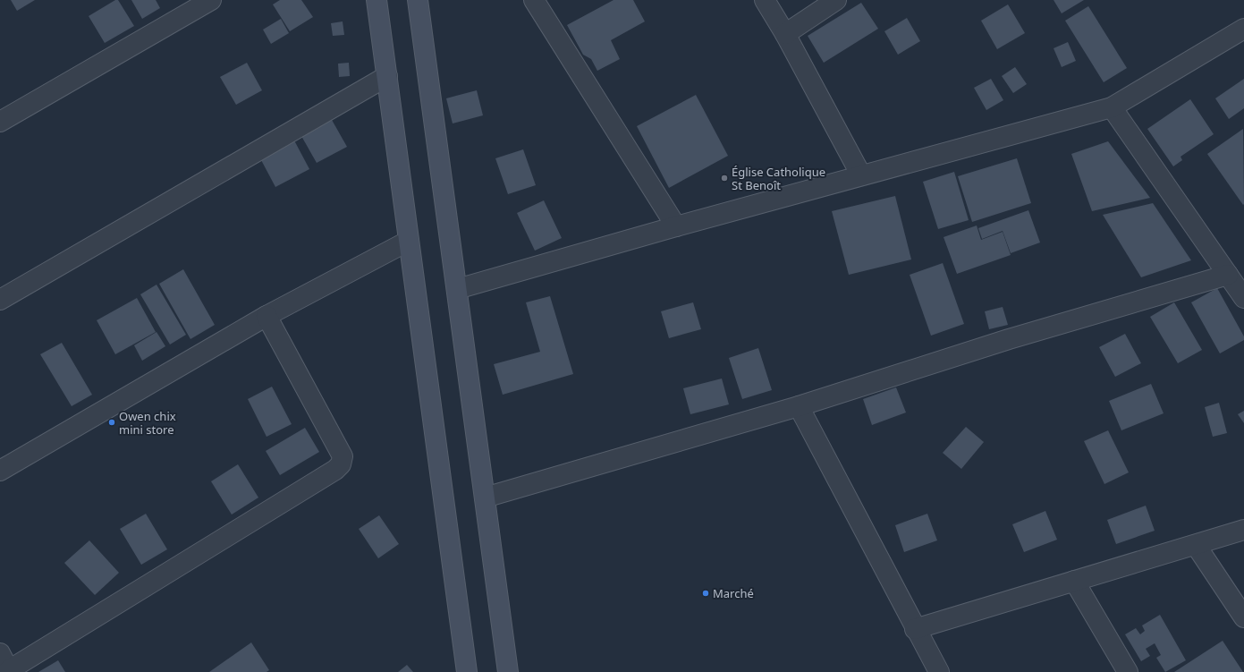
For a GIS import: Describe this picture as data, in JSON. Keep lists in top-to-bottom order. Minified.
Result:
{"places":["Église Catholique St Benoît","Owen chix mini store","Marché"]}
